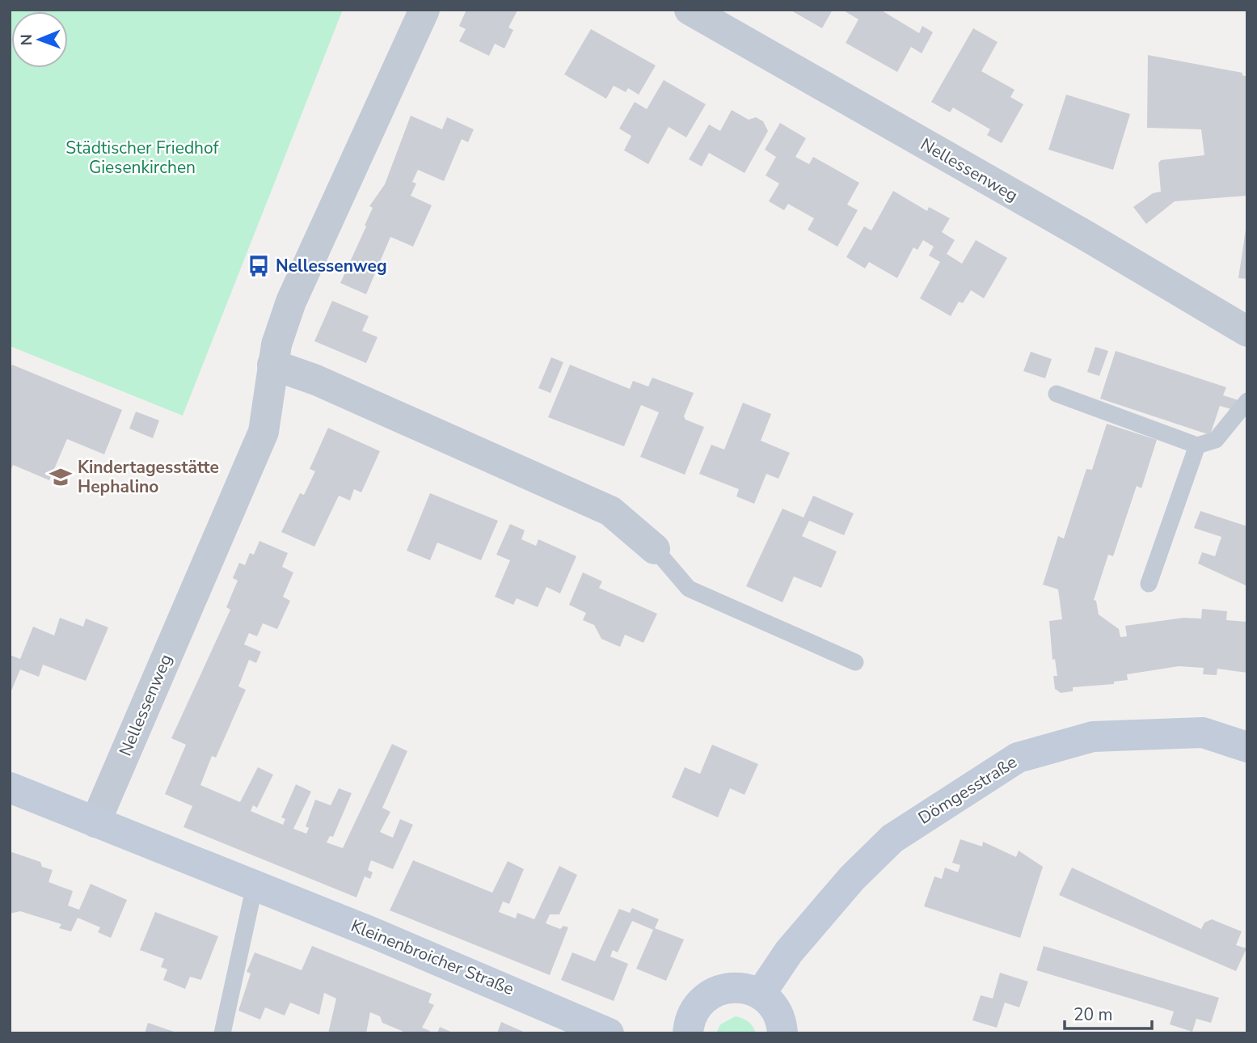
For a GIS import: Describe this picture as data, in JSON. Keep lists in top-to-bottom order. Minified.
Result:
{"streets":{"main road":["Dömgesstraße","Kleinenbroicher Straße"],"street":["Nellessenweg"]},"crossings":[["Nellessenweg","Kleinenbroicher Straße"]],"parks":["Städtischer Friedhof Giesenkirchen"],"places":{"bus stop":["Nellessenweg"],"school or university":["Kindertagesstätte Hephalino"]},"scale_bar":"20 m","north":"left"}
